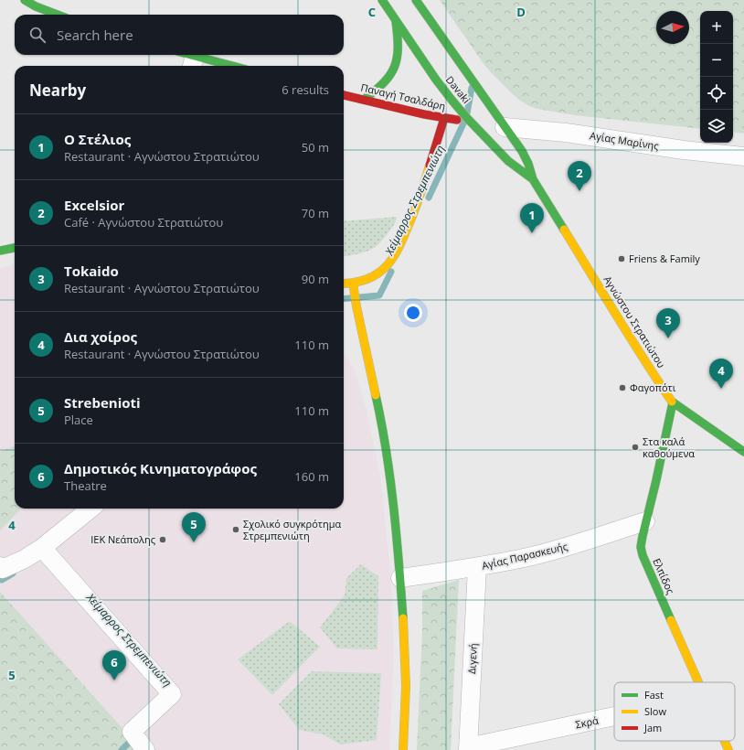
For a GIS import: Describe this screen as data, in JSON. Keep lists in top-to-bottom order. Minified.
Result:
{"streets":{"main road":["Davaki","Παναγή Τσαλδάρη","Αγνώστου Στρατιώτου","Ελπίδος"],"street":["Αγίας Μαρίνης","Αγίας Παρασκευής","Διγενή","Σκρά"]},"crossings":[["Davaki","Παναγή Τσαλδάρη"],["Davaki","Αγίας Μαρίνης"],["Davaki","Αγνώστου Στρατιώτου"],["Παναγή Τσαλδάρη","Αγίας Μαρίνης"],["Αγνώστου Στρατιώτου","Ελπίδος"],["Αγίας Παρασκευής","Ελπίδος"],["Αγίας Παρασκευής","Διγενή"],["Διγενή","Σκρά"]],"water":["Χείμαρρος Στρεμπενιώτη"],"places":["Friens & Family","Φαγοπότι","Στα καλά καθούμενα","Σχολικό συγκρότημα Στρεμπενιώτη","ΙΕΚ Νεάπολης"],"legend":["Fast","Slow","Jam"],"north":"right","page":{"map_buttons":["+","−"],"search":"Search here","heading":["Nearby","6 results"],"list":[{"mark":"1","name":"Ο Στέλιος","note":"Restaurant · Αγνώστου Στρατιώτου","value":"50 m"},{"mark":"2","name":"Excelsior","note":"Café · Αγνώστου Στρατιώτου","value":"70 m"},{"mark":"3","name":"Tokaido","note":"Restaurant · Αγνώστου Στρατιώτου","value":"90 m"},{"mark":"4","name":"Δια χοίρος","note":"Restaurant · Αγνώστου Στρατιώτου","value":"110 m"},{"mark":"5","name":"Strebenioti","note":"Place","value":"110 m"},{"mark":"6","name":"Δημοτικός Κινηματογράφος","note":"Theatre","value":"160 m"}],"pins":["2","1","3","4","5","6"]},"grid":{"columns":["C","D"],"rows":["4","5"]}}
